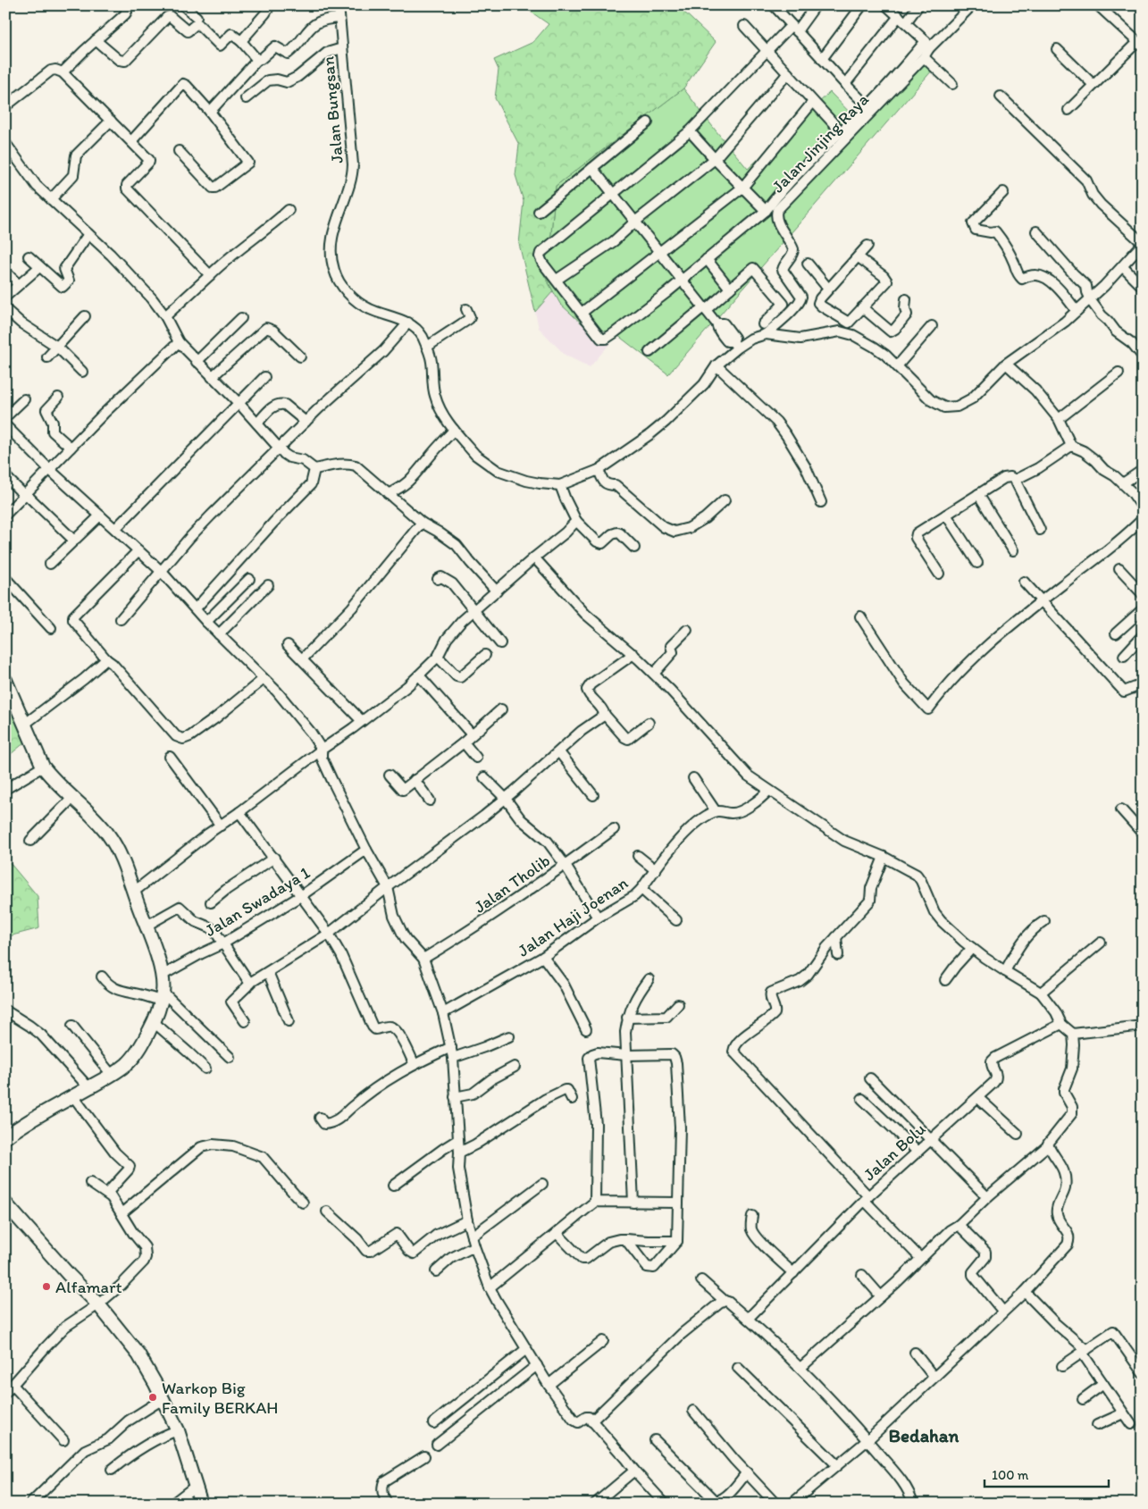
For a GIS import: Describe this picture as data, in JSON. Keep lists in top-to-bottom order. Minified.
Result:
{"streets":{"street":["Jalan Bungsan","Jalan Jinjing Raya","Jalan Tholib","Jalan Swadaya 1","Jalan Haji Joenan","Jalan Bolu"]},"districts":["Bedahan"],"places":["Alfamart","Warkop Big Family BERKAH"],"scale_bar":"100 m"}
